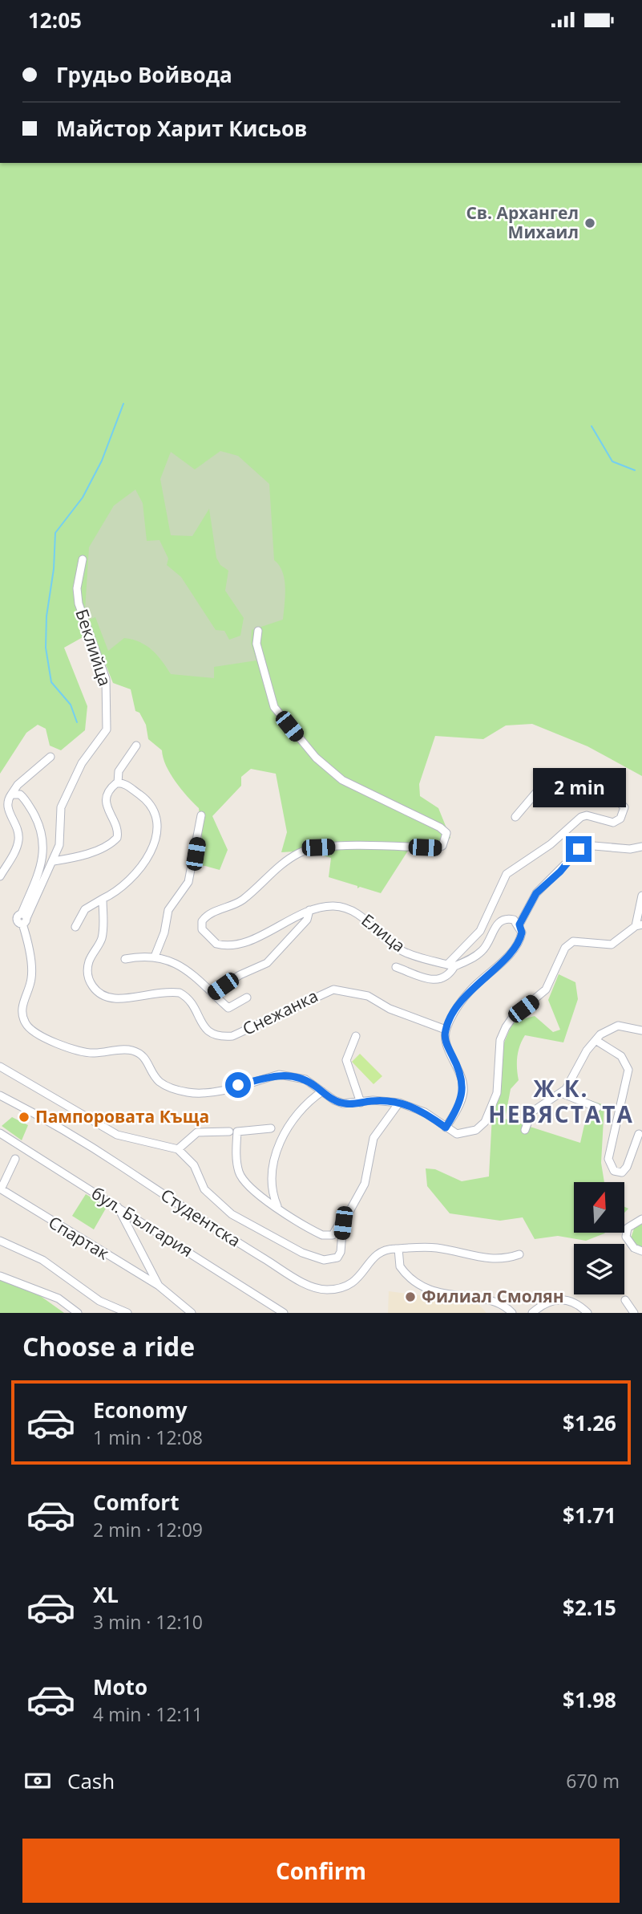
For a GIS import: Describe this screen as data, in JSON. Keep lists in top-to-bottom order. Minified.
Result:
{"streets":{"street":["Беклийца","Елица","Снежанка","Студентска","бул. България","Спартак"]},"districts":["Ж.К. НЕВЯСТАТА"],"places":["Св. Архангел Михаил","Пампоровата Къща","Филиал Смолян"],"north":"top","page":{"status":"12:05","banner":["Грудьо Войвода","Майстор Харит Кисьов"],"bubble":"2 min","heading":"Choose a ride","list":[{"name":"Economy","note":"1 min · 12:08","value":"$1.26"},{"name":"Comfort","note":"2 min · 12:09","value":"$1.71"},{"name":"XL","note":"3 min · 12:10","value":"$2.15"},{"name":"Moto","note":"4 min · 12:11","value":"$1.98"}],"pay":["Cash","670 m"],"buttons":"Confirm"}}
